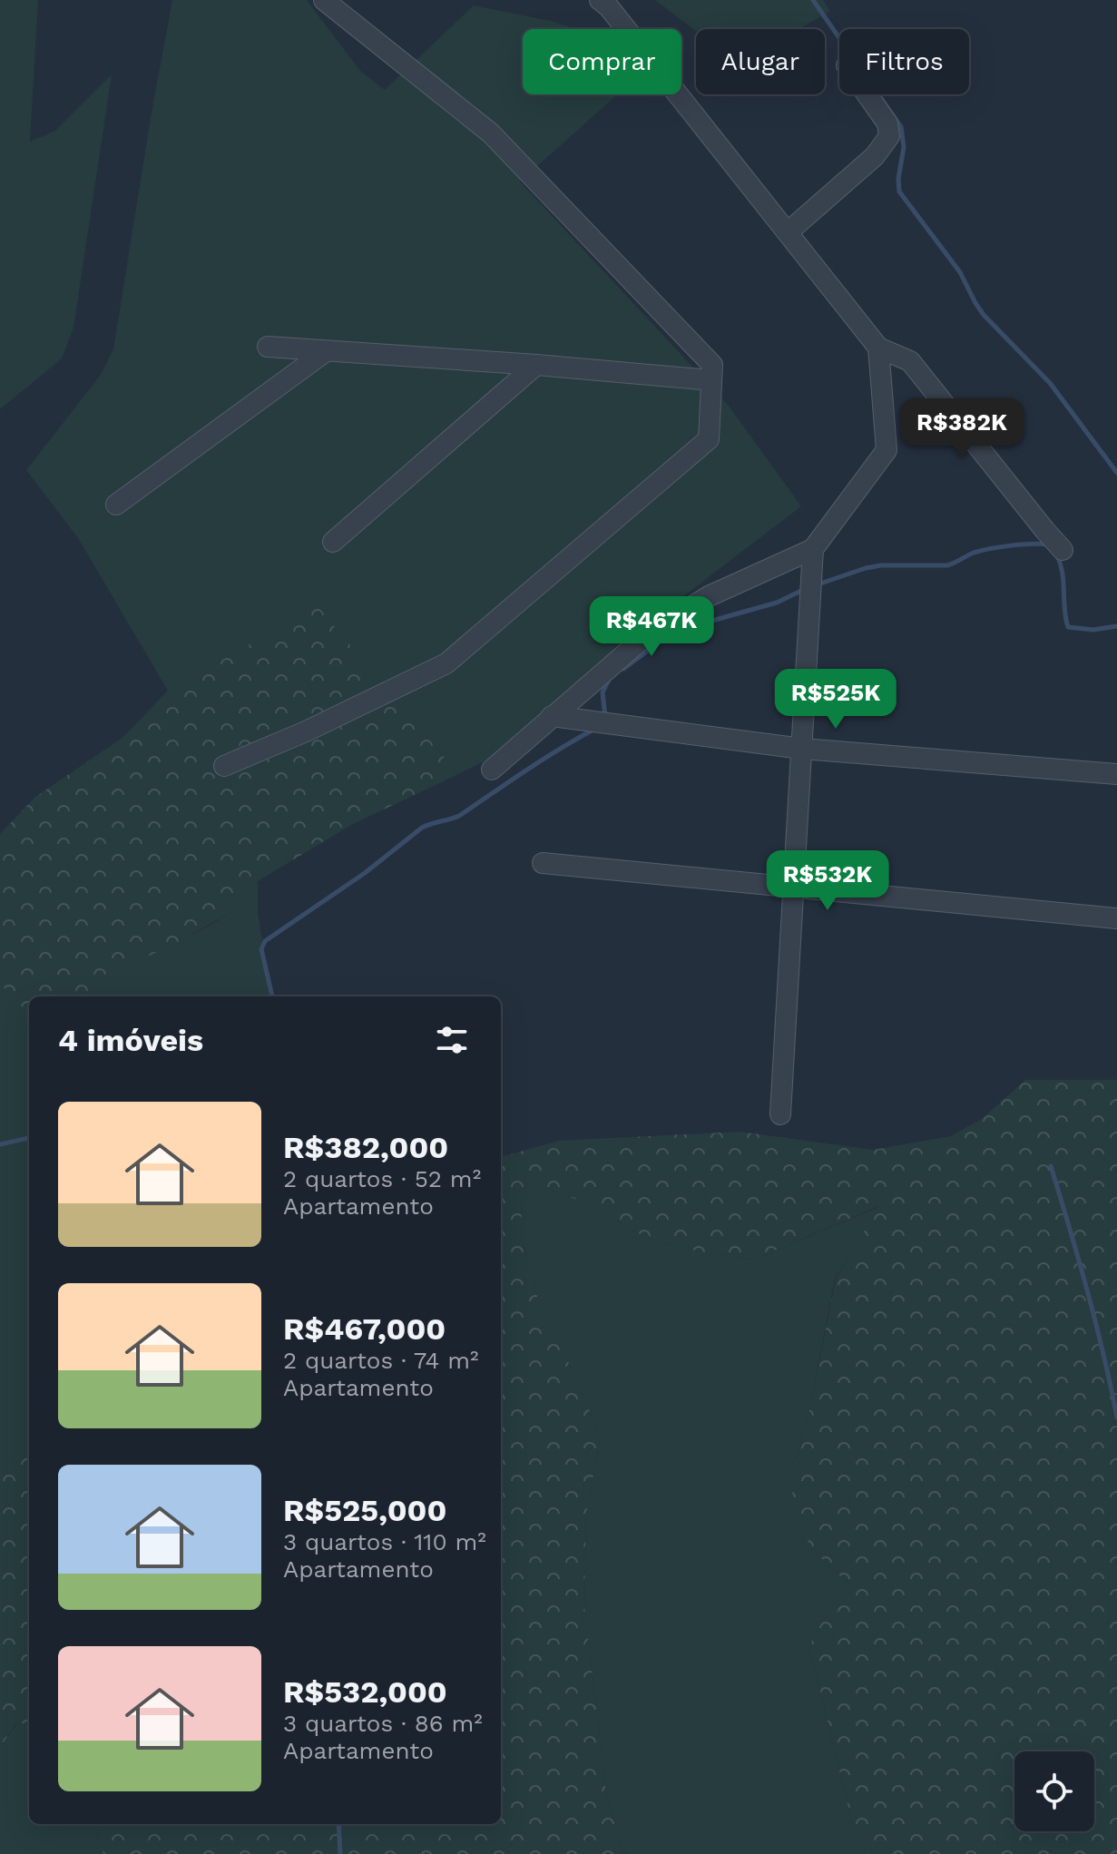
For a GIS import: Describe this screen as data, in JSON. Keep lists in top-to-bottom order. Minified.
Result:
{"page":{"chip":["Comprar","Alugar","Filtros"],"price":["R$382K","R$467K","R$525K","R$532K"],"heading":"4 imóveis","list":[{"name":"R$382,000","note":"2 quartos · 52 m² · Apartamento"},{"name":"R$467,000","note":"2 quartos · 74 m² · Apartamento"},{"name":"R$525,000","note":"3 quartos · 110 m² · Apartamento"},{"name":"R$532,000","note":"3 quartos · 86 m² · Apartamento"}]}}
